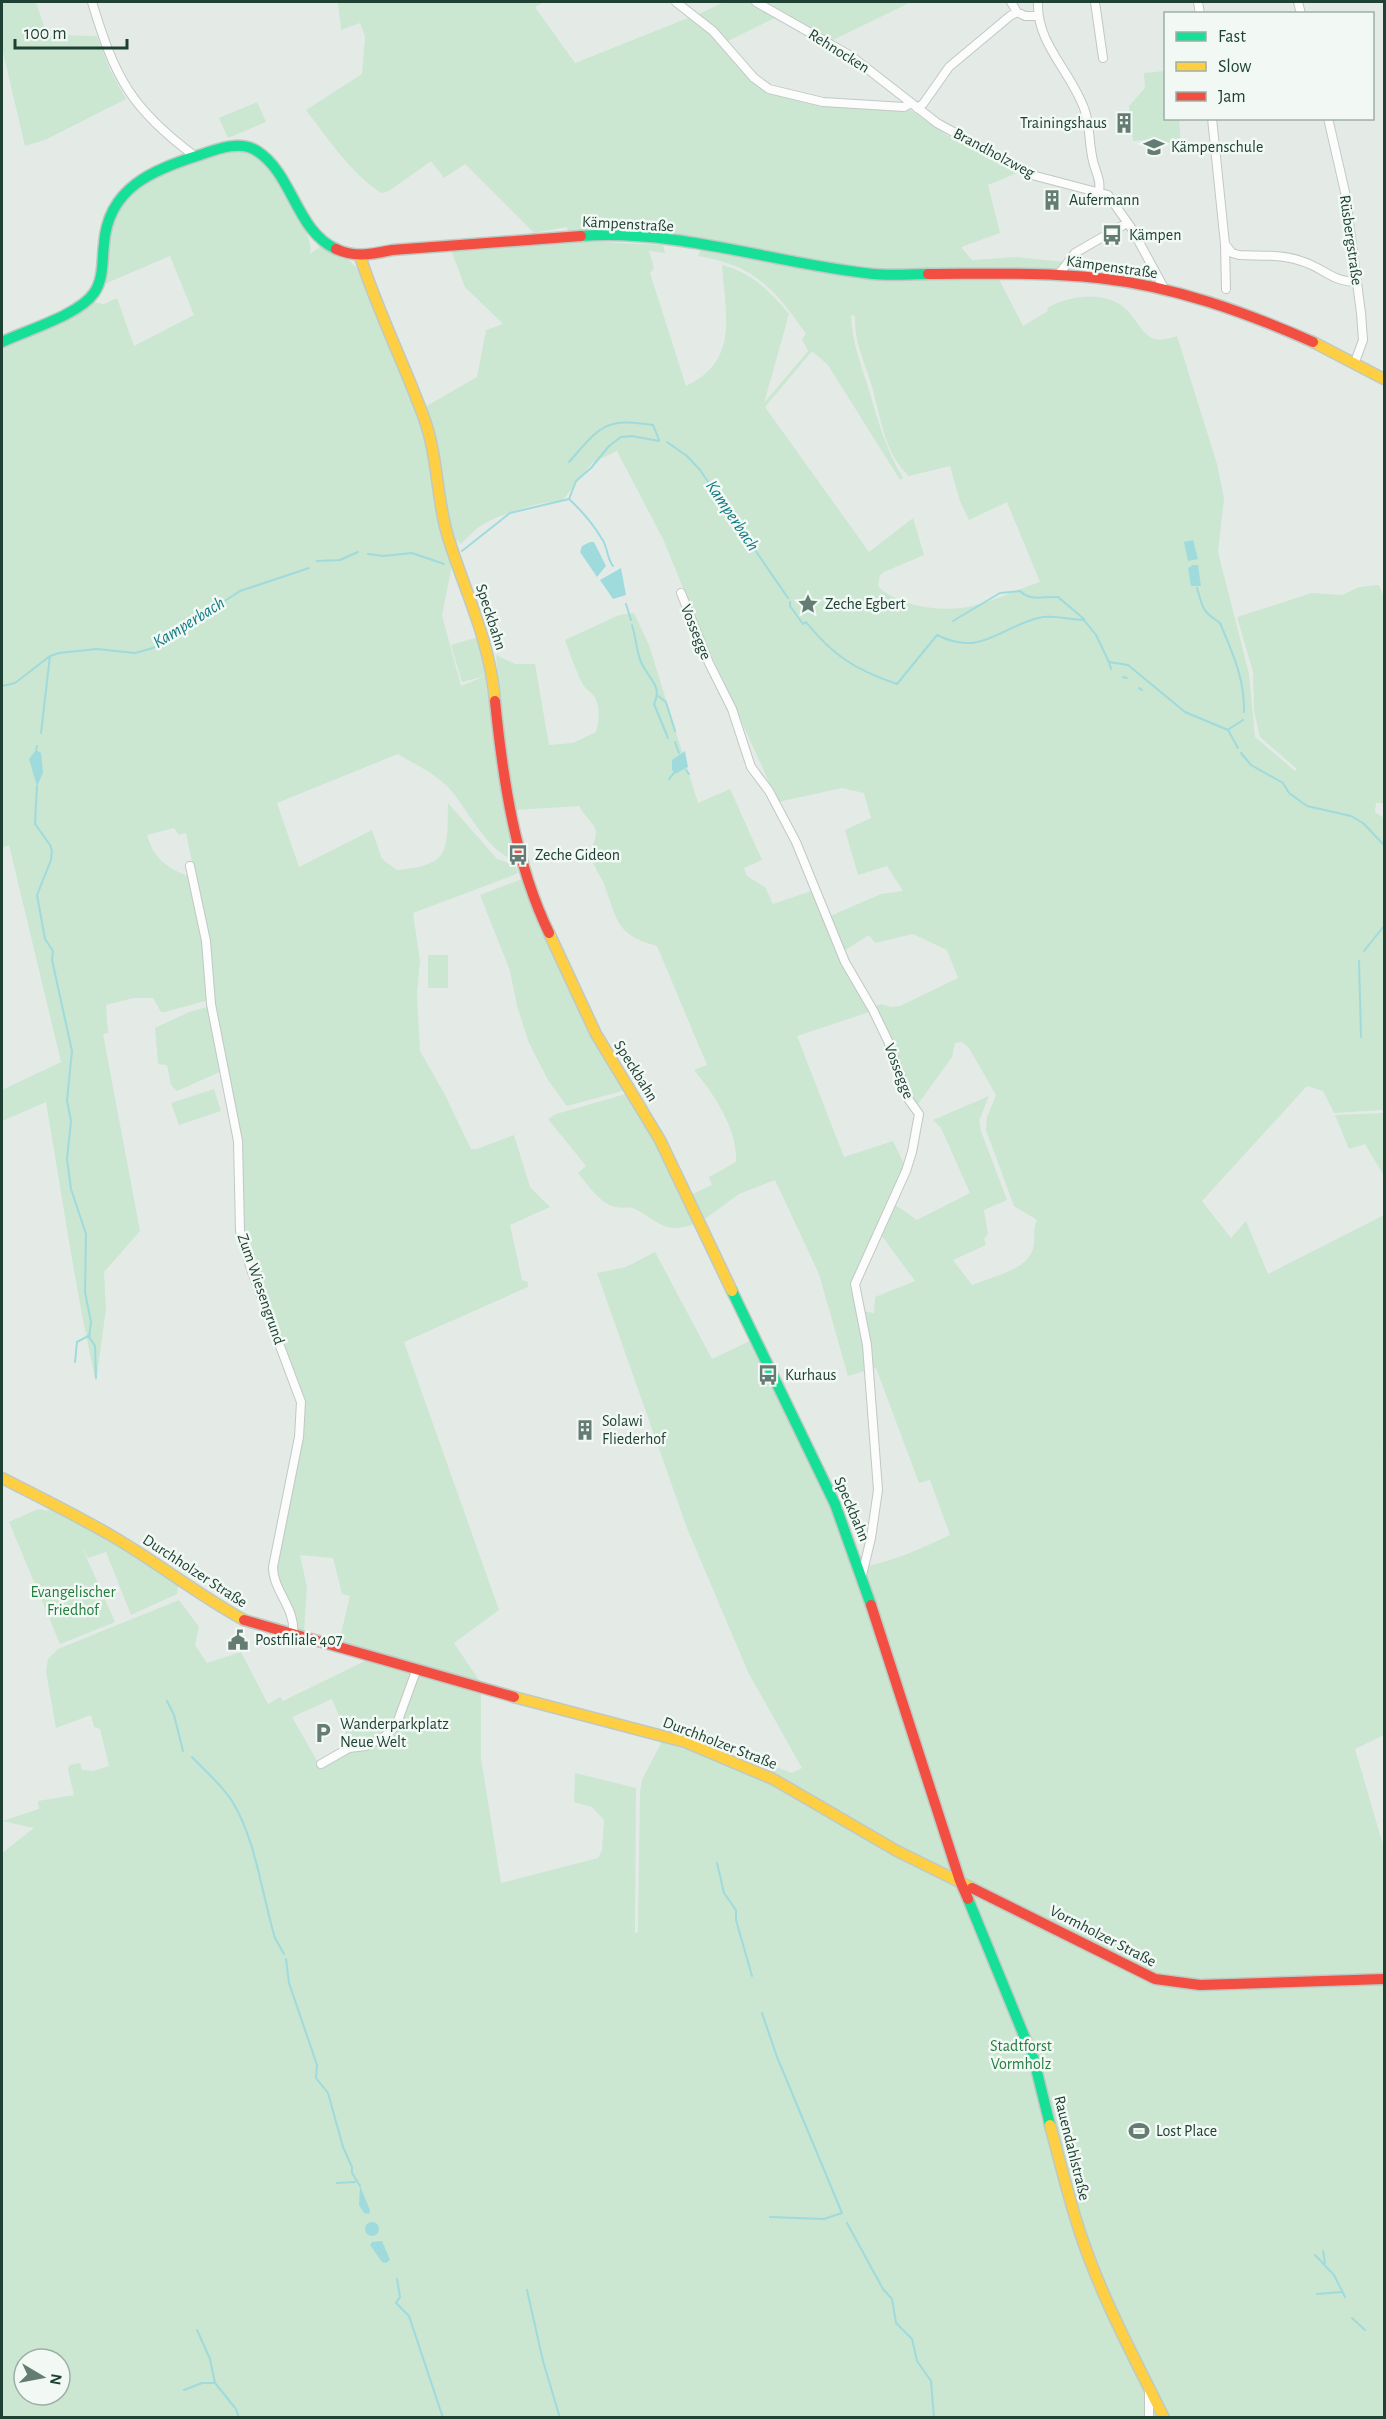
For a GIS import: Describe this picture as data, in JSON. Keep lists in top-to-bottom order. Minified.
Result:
{"streets":{"street":["Rehnocken","Brandholzweg","Kämpenstraße","Rüsbergstraße","Speckbahn","Vossegge","Zum Wiesengrund","Durchholzer Straße","Vormholzer Straße","Rauendahlstraße"]},"crossings":[["Rehnocken","Brandholzweg"],["Brandholzweg","Kämpenstraße"],["Kämpenstraße","Rüsbergstraße"],["Kämpenstraße","Speckbahn"],["Speckbahn","Vossegge"],["Speckbahn","Durchholzer Straße"],["Speckbahn","Vormholzer Straße"],["Speckbahn","Rauendahlstraße"],["Zum Wiesengrund","Durchholzer Straße"],["Durchholzer Straße","Vormholzer Straße"],["Durchholzer Straße","Rauendahlstraße"],["Vormholzer Straße","Rauendahlstraße"]],"water":["Kamperbach"],"parks":["Evangelischer Friedhof","Stadtforst Vormholz"],"places":{"building":["Trainingshaus","Aufermann","Solawi Fliederhof"],"school or university":["Kämpenschule"],"bus stop":["Kämpen","Zeche Gideon","Kurhaus"],"place":["Zeche Egbert"],"public building":["Postfiliale 407"],"parking":["Wanderparkplatz Neue Welt"],"sports":["Lost Place"]},"legend":["Fast","Slow","Jam"],"scale_bar":"100 m","north":"right"}
